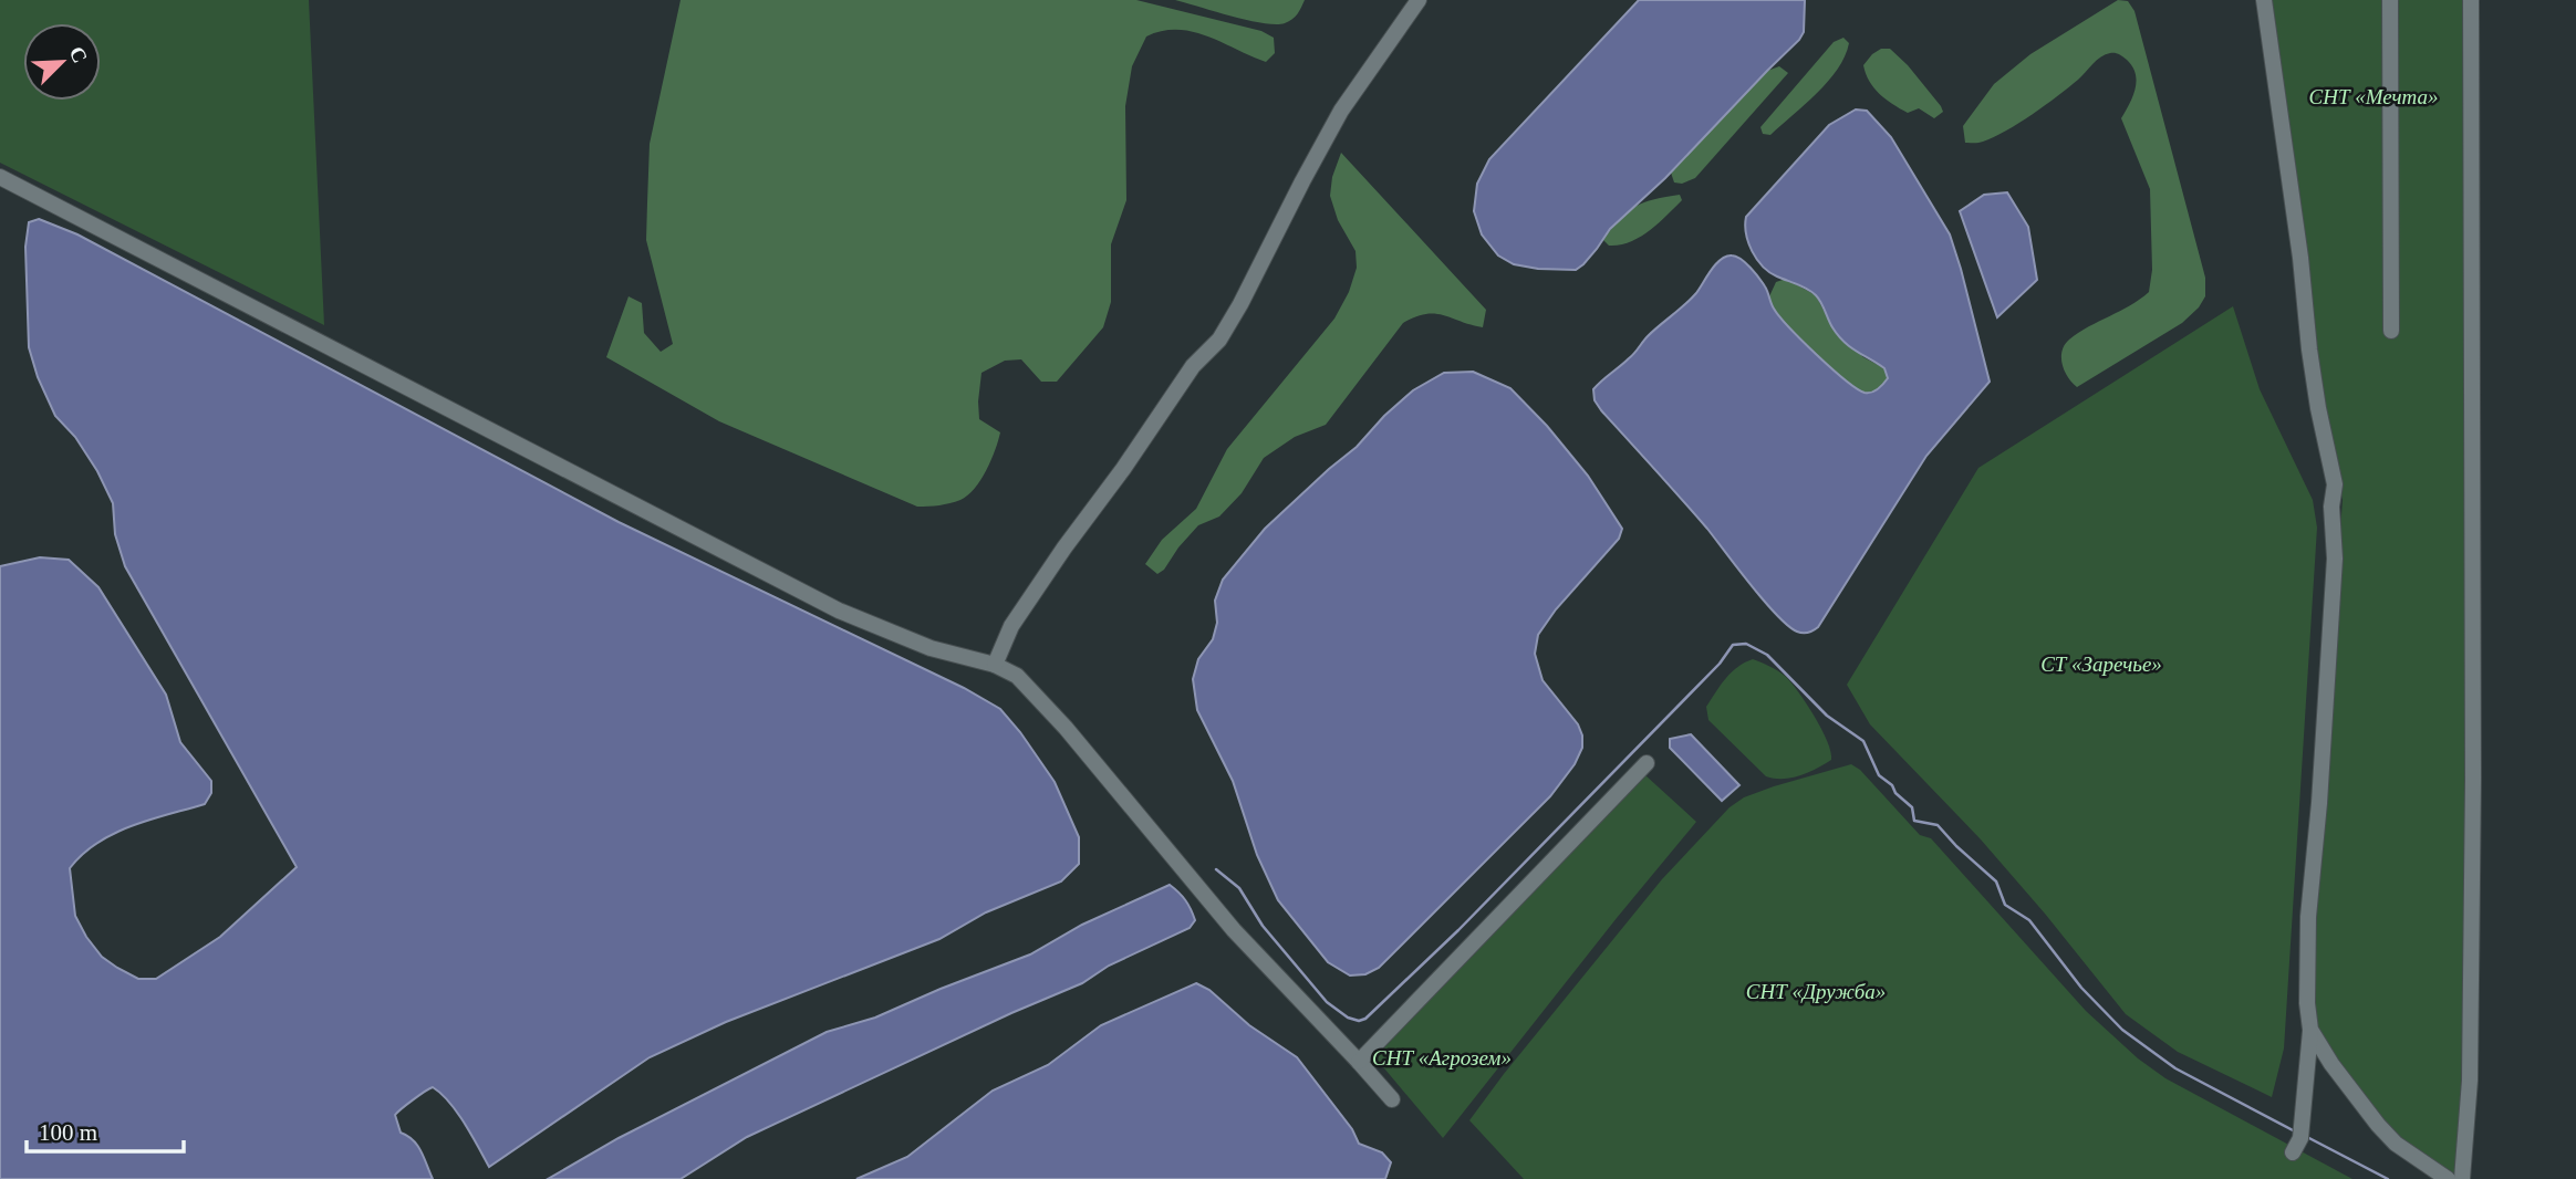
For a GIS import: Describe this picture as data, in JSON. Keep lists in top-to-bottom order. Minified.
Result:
{"parks":["СНТ «Мечта»","СТ «Заречье»","СНТ «Дружба»","СНТ «Агрозем»"],"scale_bar":"100 m","north":"top right"}
